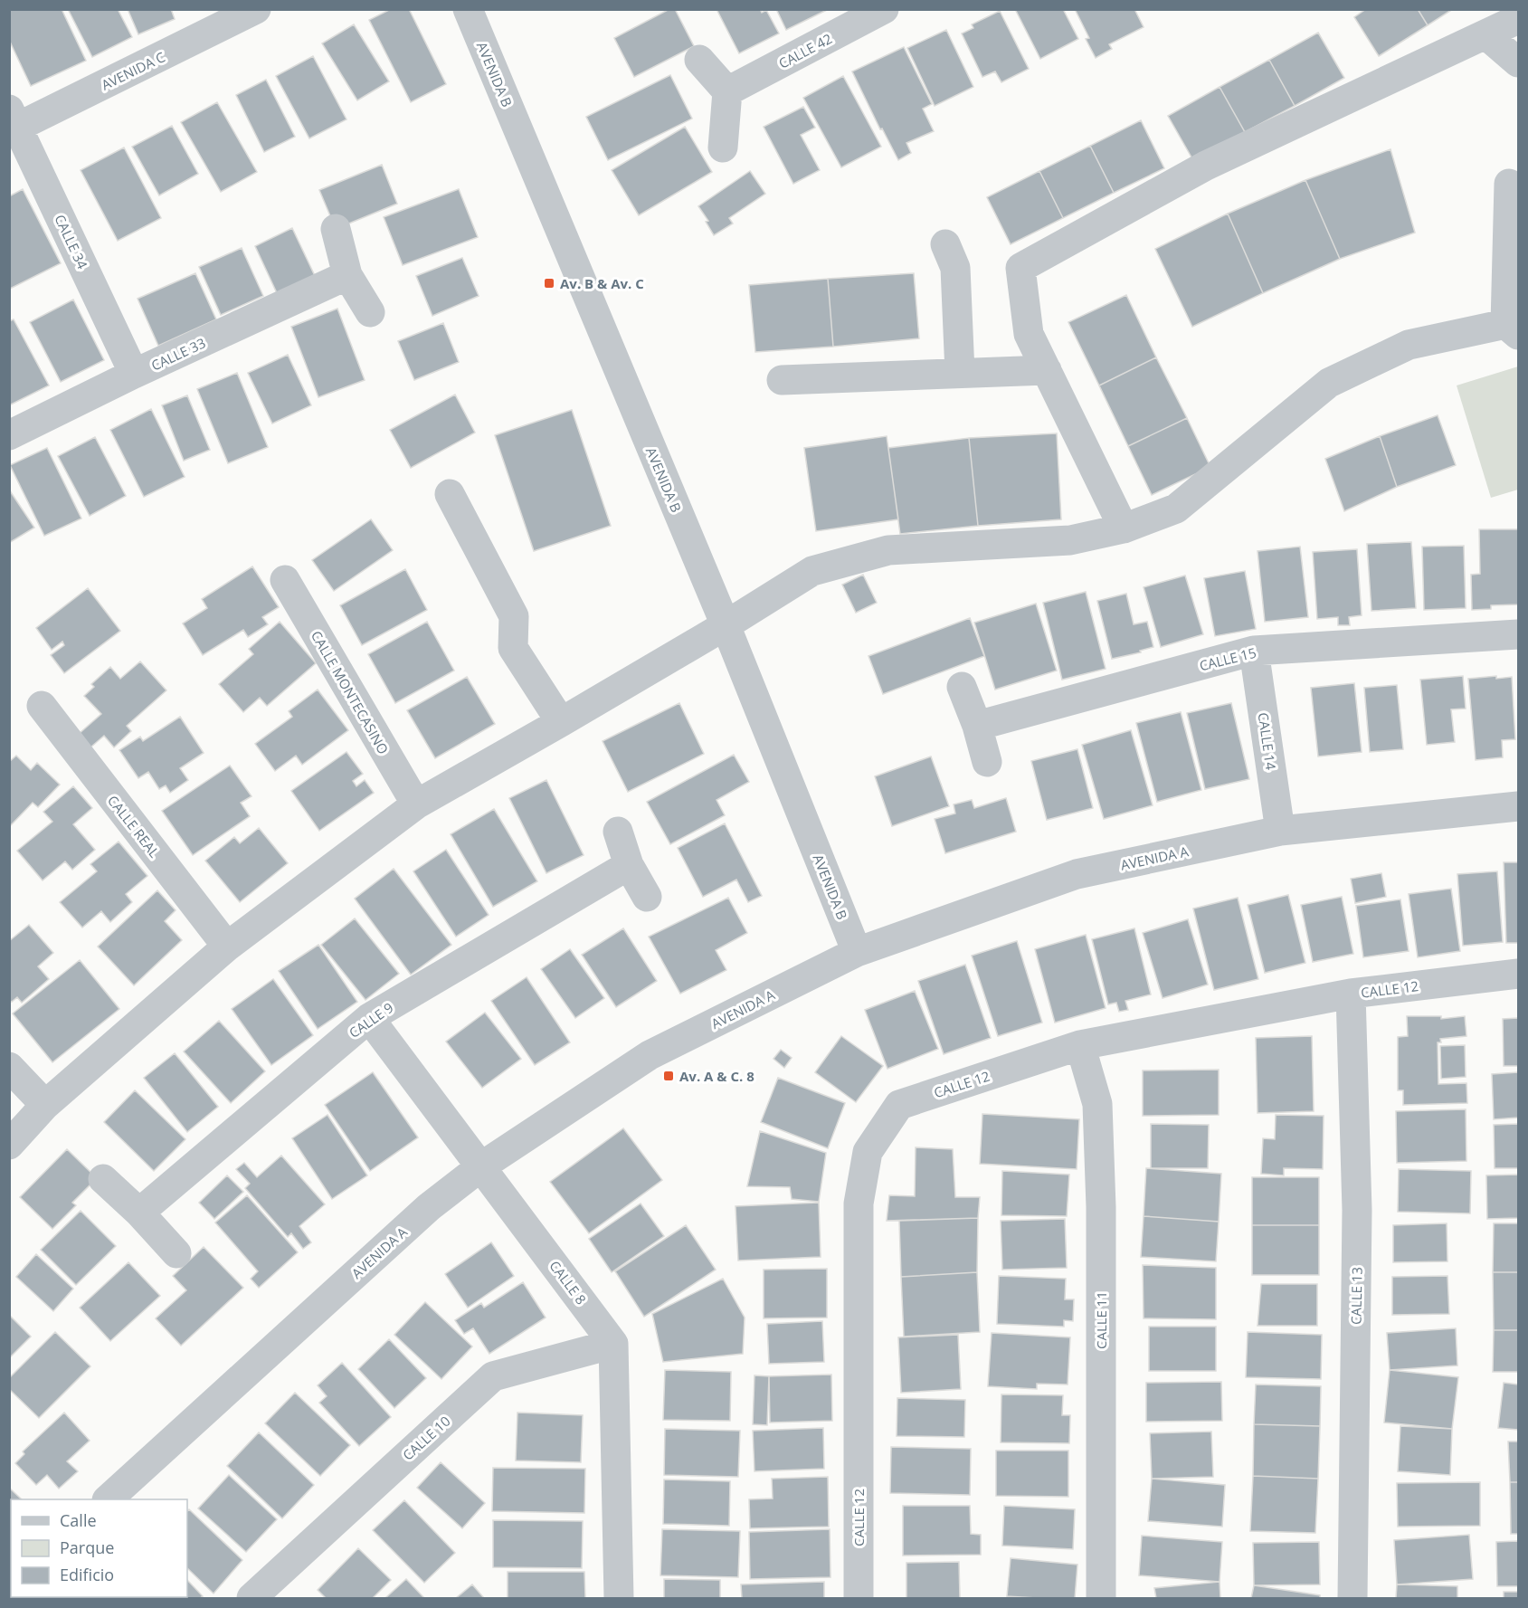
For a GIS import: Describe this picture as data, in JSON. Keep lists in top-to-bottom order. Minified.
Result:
{"streets":{"street":["CALLE 42","AVENIDA C","AVENIDA B","CALLE 34","CALLE 33","CALLE 15","CALLE MONTECASINO","CALLE 14","CALLE REAL","AVENIDA A","CALLE 12","CALLE 9","CALLE 8","CALLE 13","CALLE 11","CALLE 10"]},"crossings":[["AVENIDA C","CALLE 34"],["AVENIDA B","AVENIDA A"],["CALLE 34","CALLE 33"],["CALLE 15","CALLE 14"],["CALLE 14","AVENIDA A"],["AVENIDA A","CALLE 8"],["CALLE 12","CALLE 13"],["CALLE 12","CALLE 11"],["CALLE 9","CALLE 8"],["CALLE 8","CALLE 10"]],"places":{"transit":["Av. B & Av. C","Av. A & C. 8"]},"legend":["Calle","Parque","Edificio"]}
